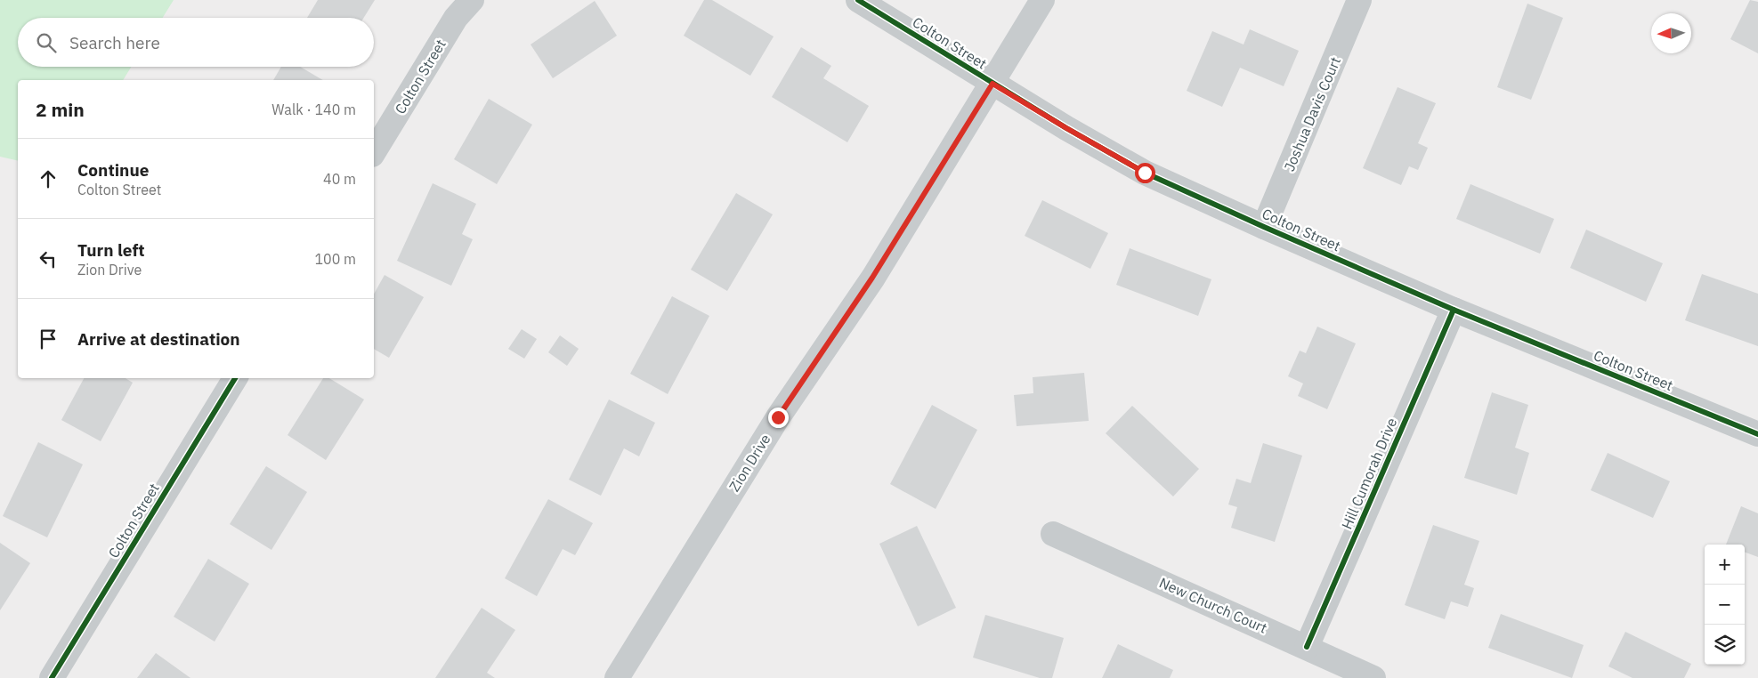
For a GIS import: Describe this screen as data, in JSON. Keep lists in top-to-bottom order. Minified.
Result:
{"streets":{"main road":["Zion Drive"],"street":["Colton Street","Joshua Davis Court","Hill Cumorah Drive","New Church Court"]},"crossings":[["Colton Street","Joshua Davis Court"],["Colton Street","Zion Drive"],["Colton Street","Hill Cumorah Drive"],["Hill Cumorah Drive","New Church Court"]],"north":"left","page":{"search":"Search here","heading":["2 min","Walk · 140 m"],"list":[["Continue","Colton Street","40 m"],["Turn left","Zion Drive","100 m"],"Arrive at destination"],"map_buttons":["+","−"]}}
